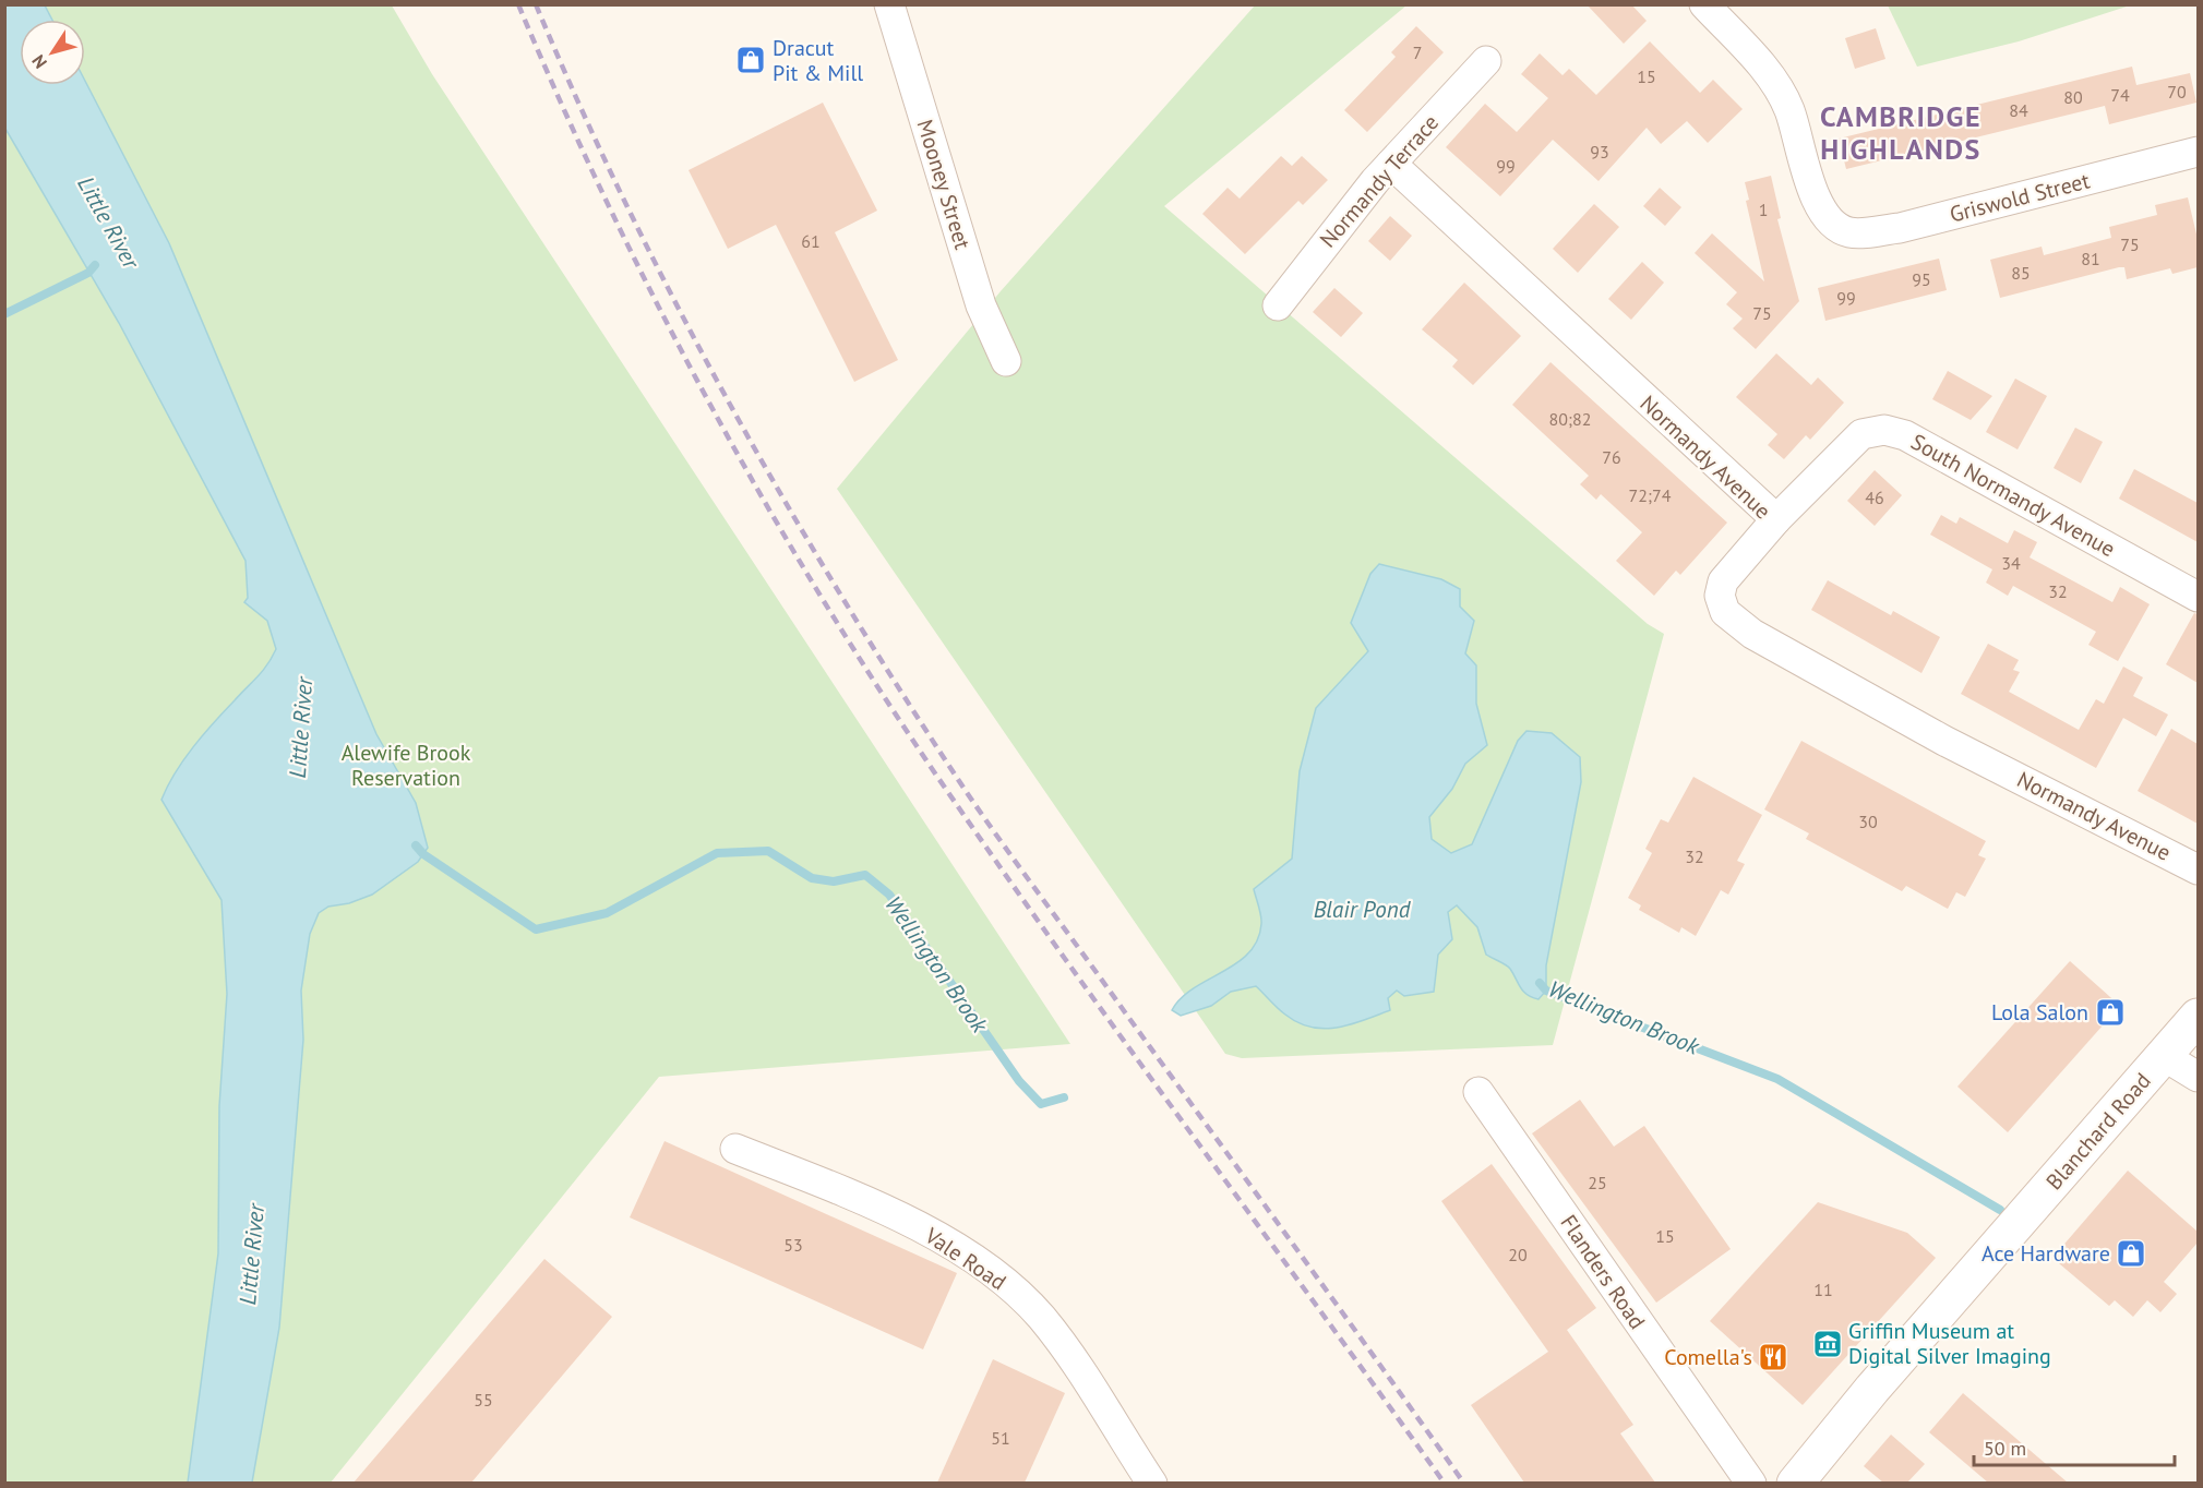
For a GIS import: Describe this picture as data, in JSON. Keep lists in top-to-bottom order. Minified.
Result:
{"streets":{"main road":["Blanchard Road"],"street":["Normandy Terrace","Mooney Street","Griswold Street","Normandy Avenue","South Normandy Avenue","Vale Road","Flanders Road"]},"crossings":[["Normandy Terrace","Normandy Avenue"],["Normandy Avenue","South Normandy Avenue"]],"districts":["CAMBRIDGE HIGHLANDS"],"water":["Little River","Blair Pond","Wellington Brook"],"parks":["Alewife Brook Reservation"],"places":{"shop":["Dracut Pit & Mill","Lola Salon","Ace Hardware"],"museum":["Griffin Museum at Digital Silver Imaging"],"restaurant":["Comella's"]},"house_numbers":["7","15","70","74","80","84","93","99","1","61","75","81","85","95","99","75","80;82","76","72;74","46","34","32","30","32","25","15","53","20","11","55","51"],"scale_bar":"50 m","north":"bottom left"}
